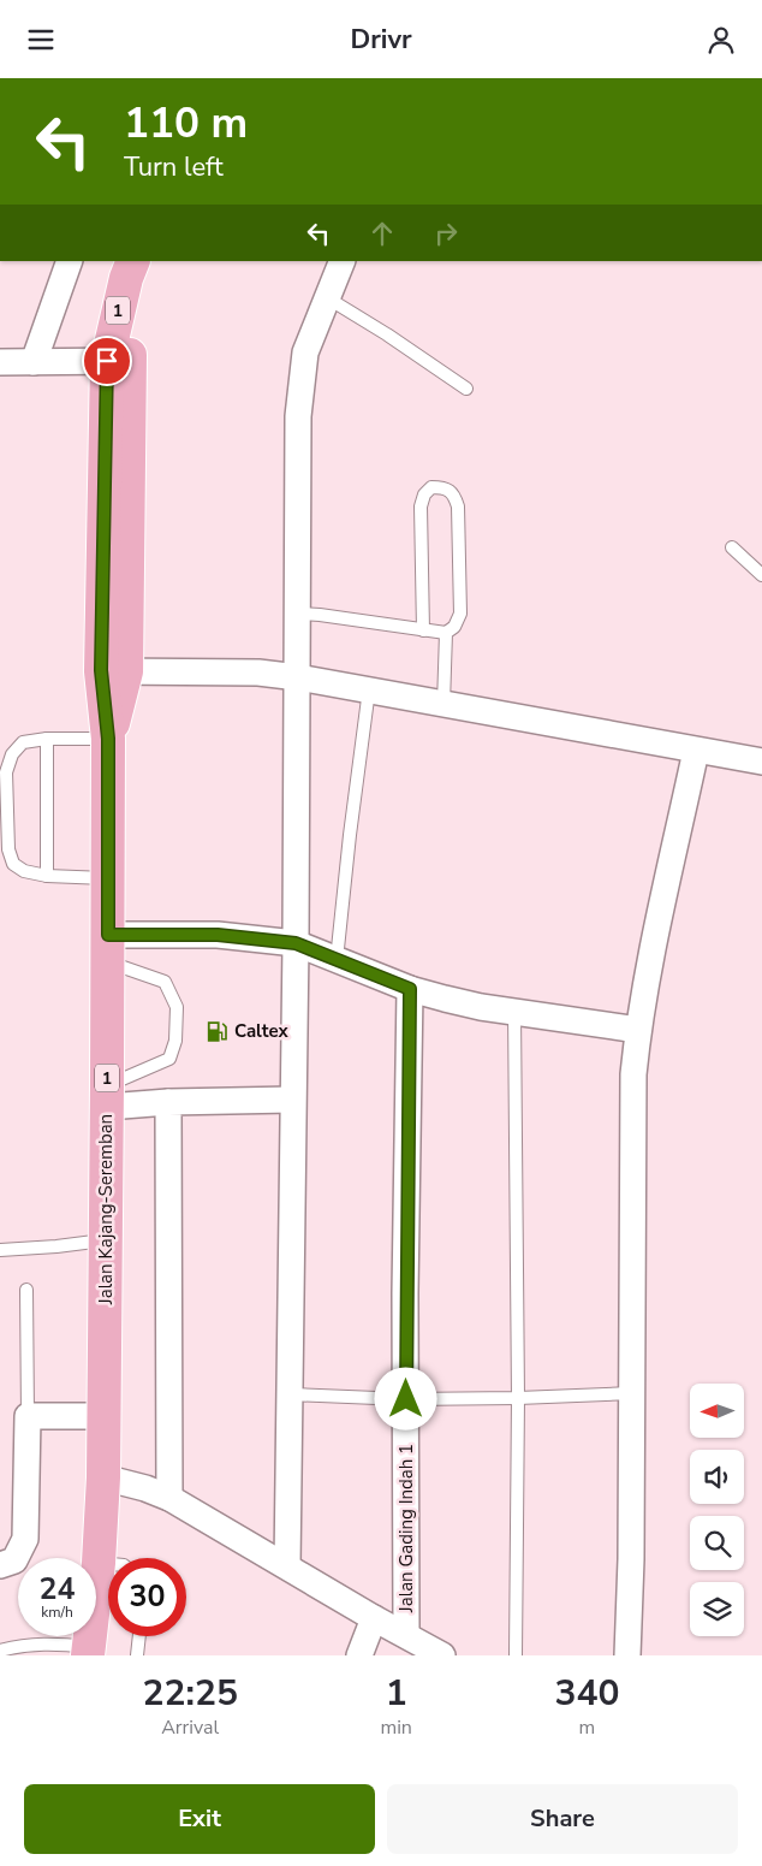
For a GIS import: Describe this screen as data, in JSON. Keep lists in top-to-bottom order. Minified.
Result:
{"streets":{"main road":["1","Jalan Kajang-Seremban"],"street":["Jalan Gading Indah 1"]},"places":{"fuel station":["Caltex"]},"north":"left","page":{"header":"Drivr","turn":["110 m","Turn left"],"speed":"24 km/h","limit":"30","eta":["22:25","Arrival","1","min","340","m"],"buttons":["Exit","Share"]}}
